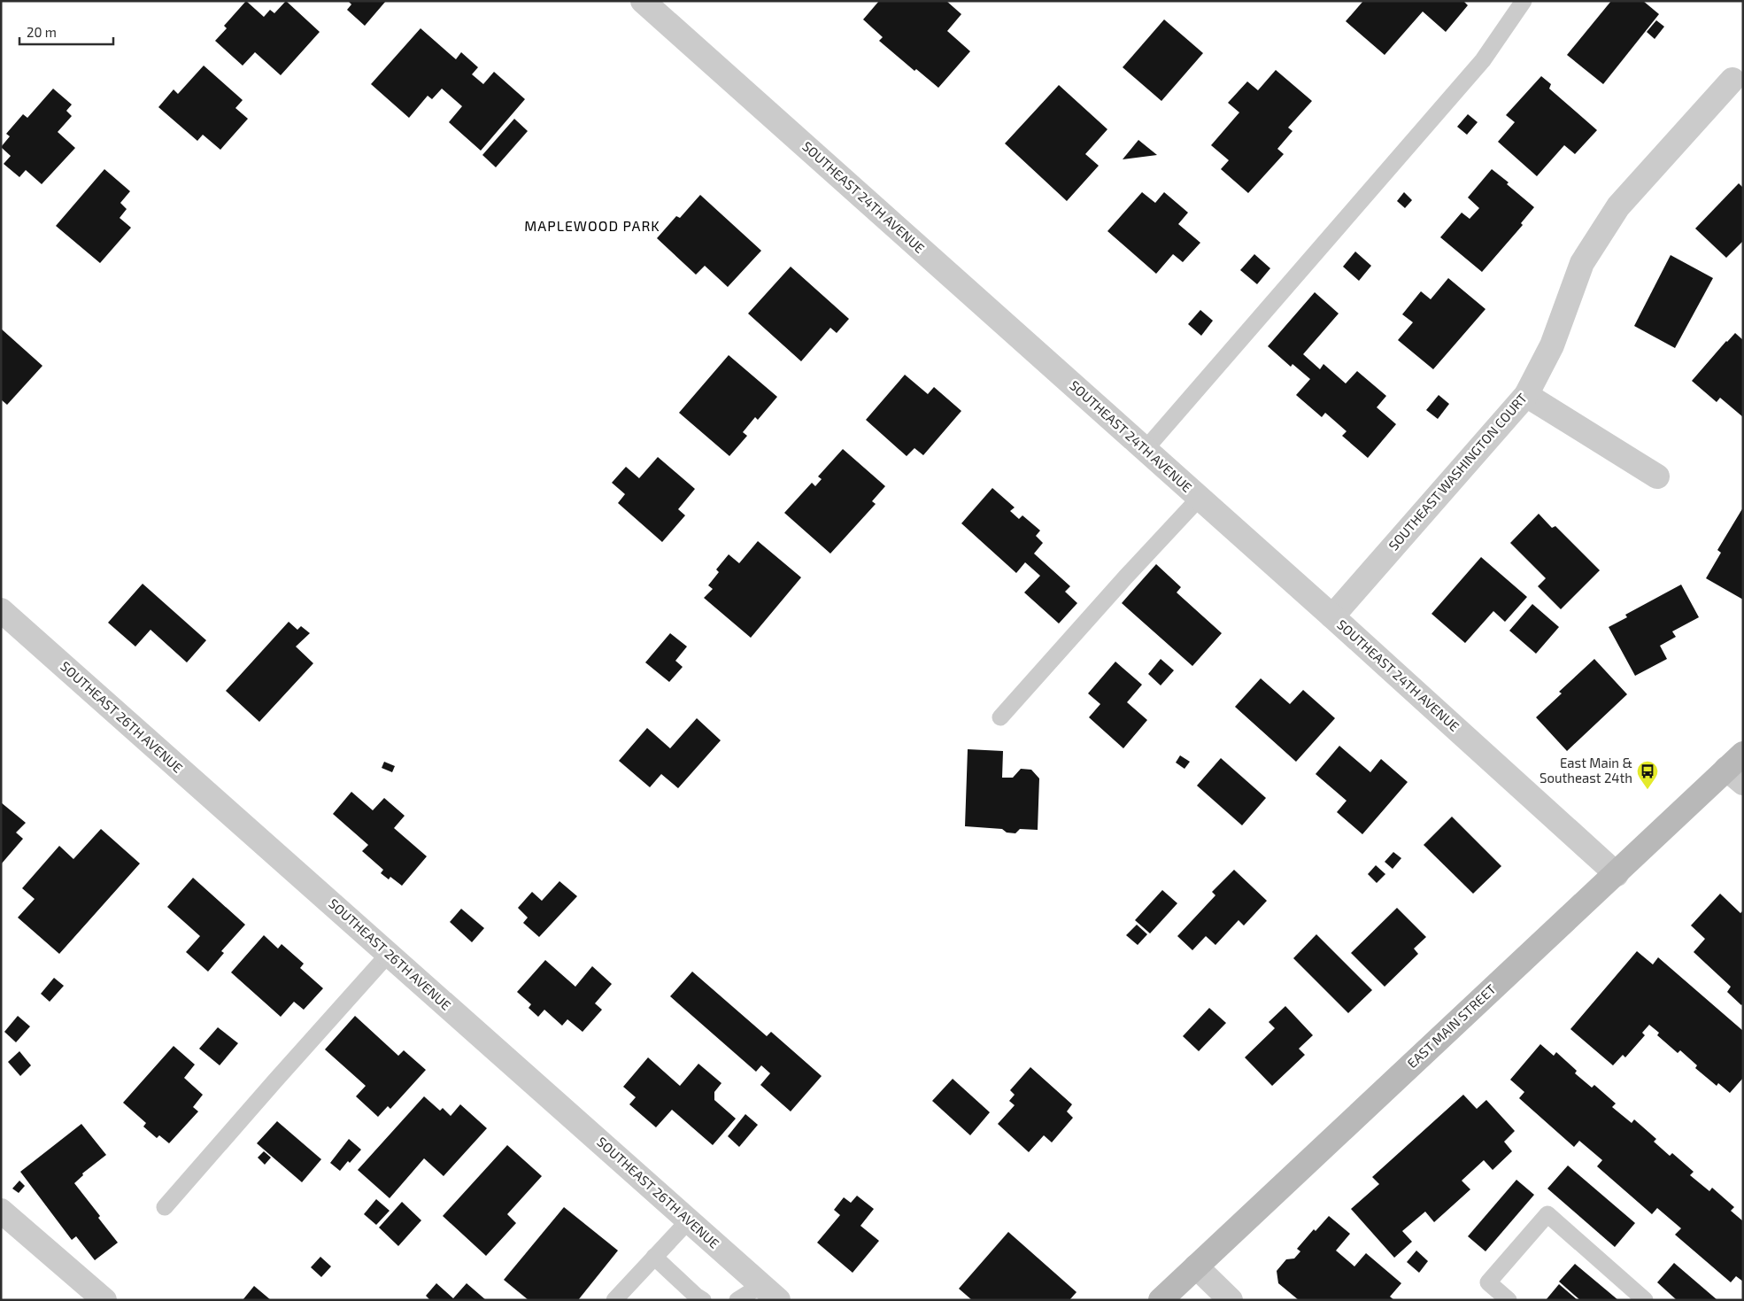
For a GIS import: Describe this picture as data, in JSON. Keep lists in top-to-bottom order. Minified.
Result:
{"streets":{"main road":["EAST MAIN STREET"],"street":["SOUTHEAST 24TH AVENUE","SOUTHEAST WASHINGTON COURT","SOUTHEAST 26TH AVENUE"]},"crossings":[["SOUTHEAST 24TH AVENUE","SOUTHEAST WASHINGTON COURT"],["SOUTHEAST 24TH AVENUE","EAST MAIN STREET"]],"districts":["MAPLEWOOD PARK"],"places":{"bus stop":["East Main & Southeast 24th"]},"scale_bar":"20 m"}
